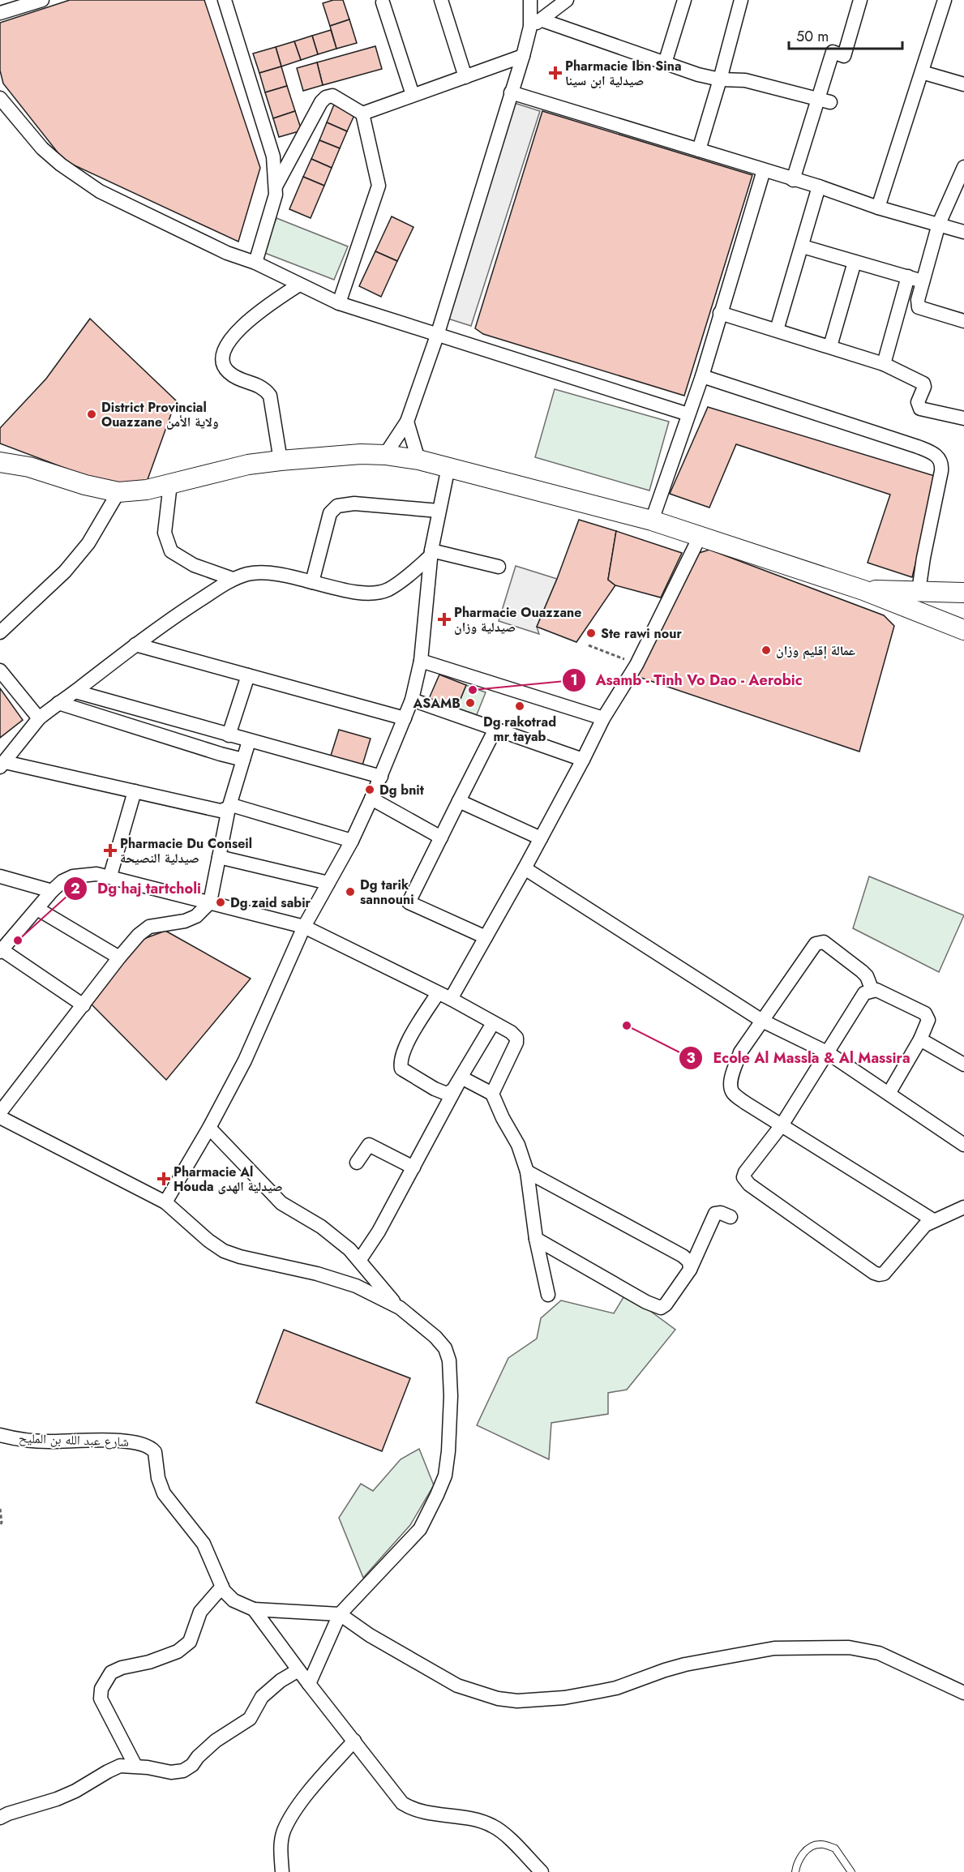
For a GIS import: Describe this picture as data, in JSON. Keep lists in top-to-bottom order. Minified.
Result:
{"streets":{"street":["شارع عبد الله بن المليح"]},"places":{"health":["Pharmacie Ibn Sina صيدلية ابن سينا","Pharmacie Ouazzane صيدلية وزان","Pharmacie Du Conseil صيدلية النصيحة","Pharmacie Al Houda صيدلية الهدى"],"other":["District Provincial Ouazzane ولاية الأمن","Ste rawi nour","عمالة إقليم وزان","Asamb - Tinh Vo Dao - Aerobic","ASAMB","Dg rakotrad mr tayab","Dg bnit","Dg tarik sannouni","Dg zaid sabir","Dg haj tartcholi","Ecole Al Massla & Al Massira"]},"scale_bar":"50 m"}
